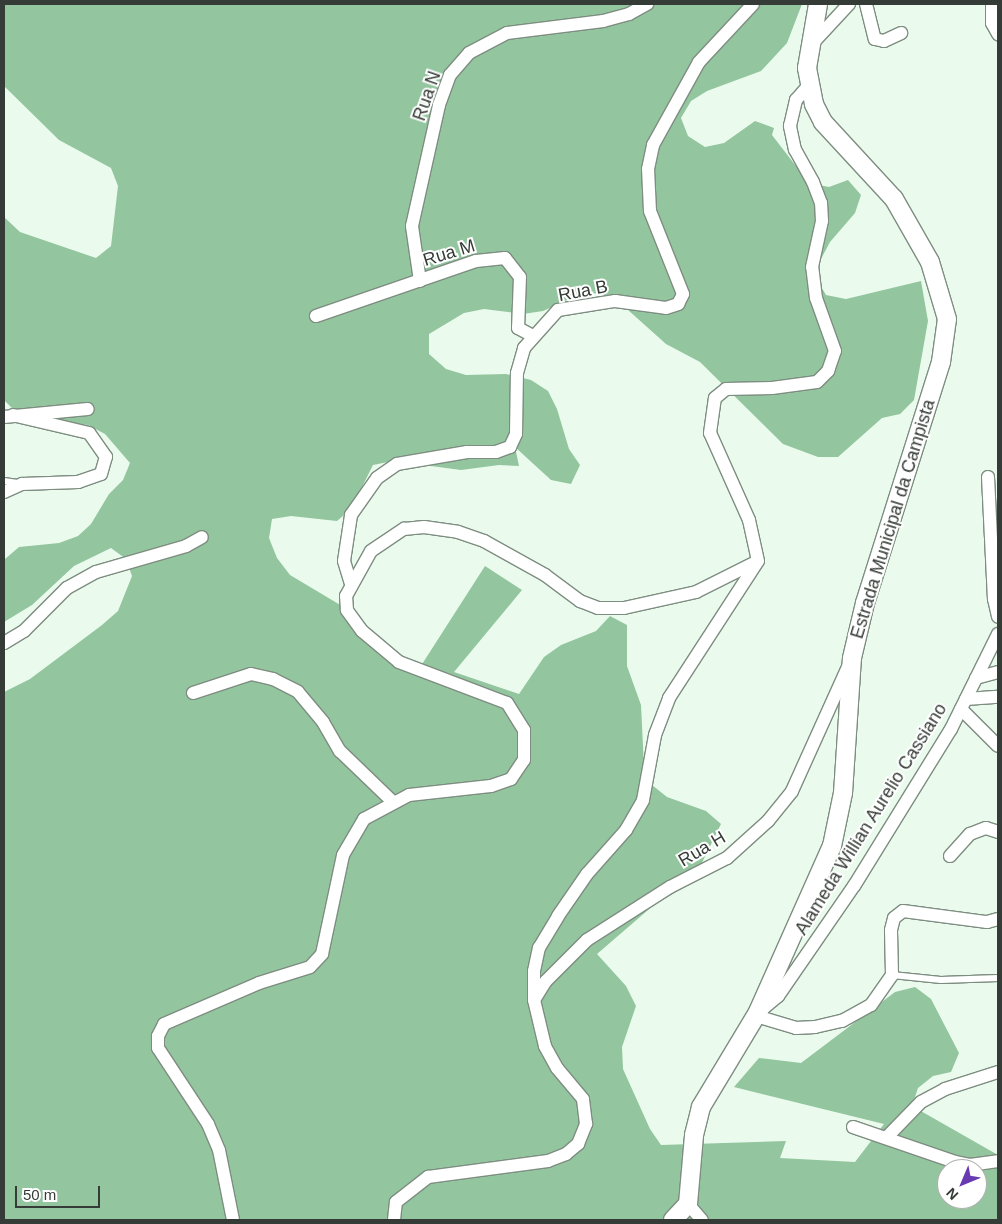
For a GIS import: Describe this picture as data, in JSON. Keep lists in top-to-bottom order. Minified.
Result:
{"streets":{"main road":["Estrada Municipal da Campista"],"street":["Rua N","Rua M","Rua B","Alameda Willian Aurelio Cassiano","Rua H"]},"crossings":[["Rua N","Rua M"],["Rua M","Rua B"],["Estrada Municipal da Campista","Alameda Willian Aurelio Cassiano"],["Estrada Municipal da Campista","Rua H"]],"scale_bar":"50 m","north":"bottom left"}
